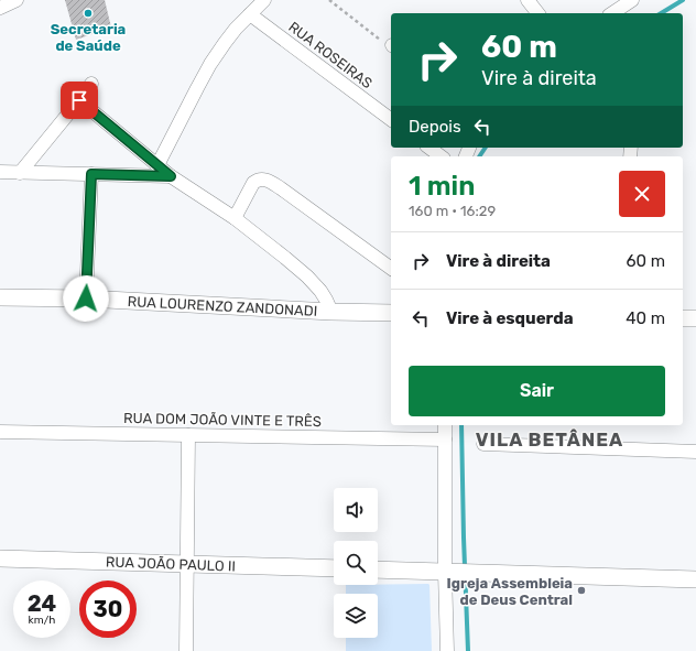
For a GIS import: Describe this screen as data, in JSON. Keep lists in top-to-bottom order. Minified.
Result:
{"streets":{"street":["RUA ROSEIRAS","RUA LOURENZO ZANDONADI","RUA DOM JOÃO VINTE E TRÊS","RUA JOÃO PAULO II"]},"districts":["VILA BETÂNEA"],"places":["Secretaria de Saúde","Igreja Assembleia de Deus Central"],"page":{"turn":["60 m","Vire à direita"],"then":"Depois","heading":["1 min","160 m · 16:29"],"list":[{"name":"Vire à direita","value":"60 m"},{"name":"Vire à esquerda","value":"40 m"}],"buttons":"Sair","speed":"24 km/h","limit":"30"}}
